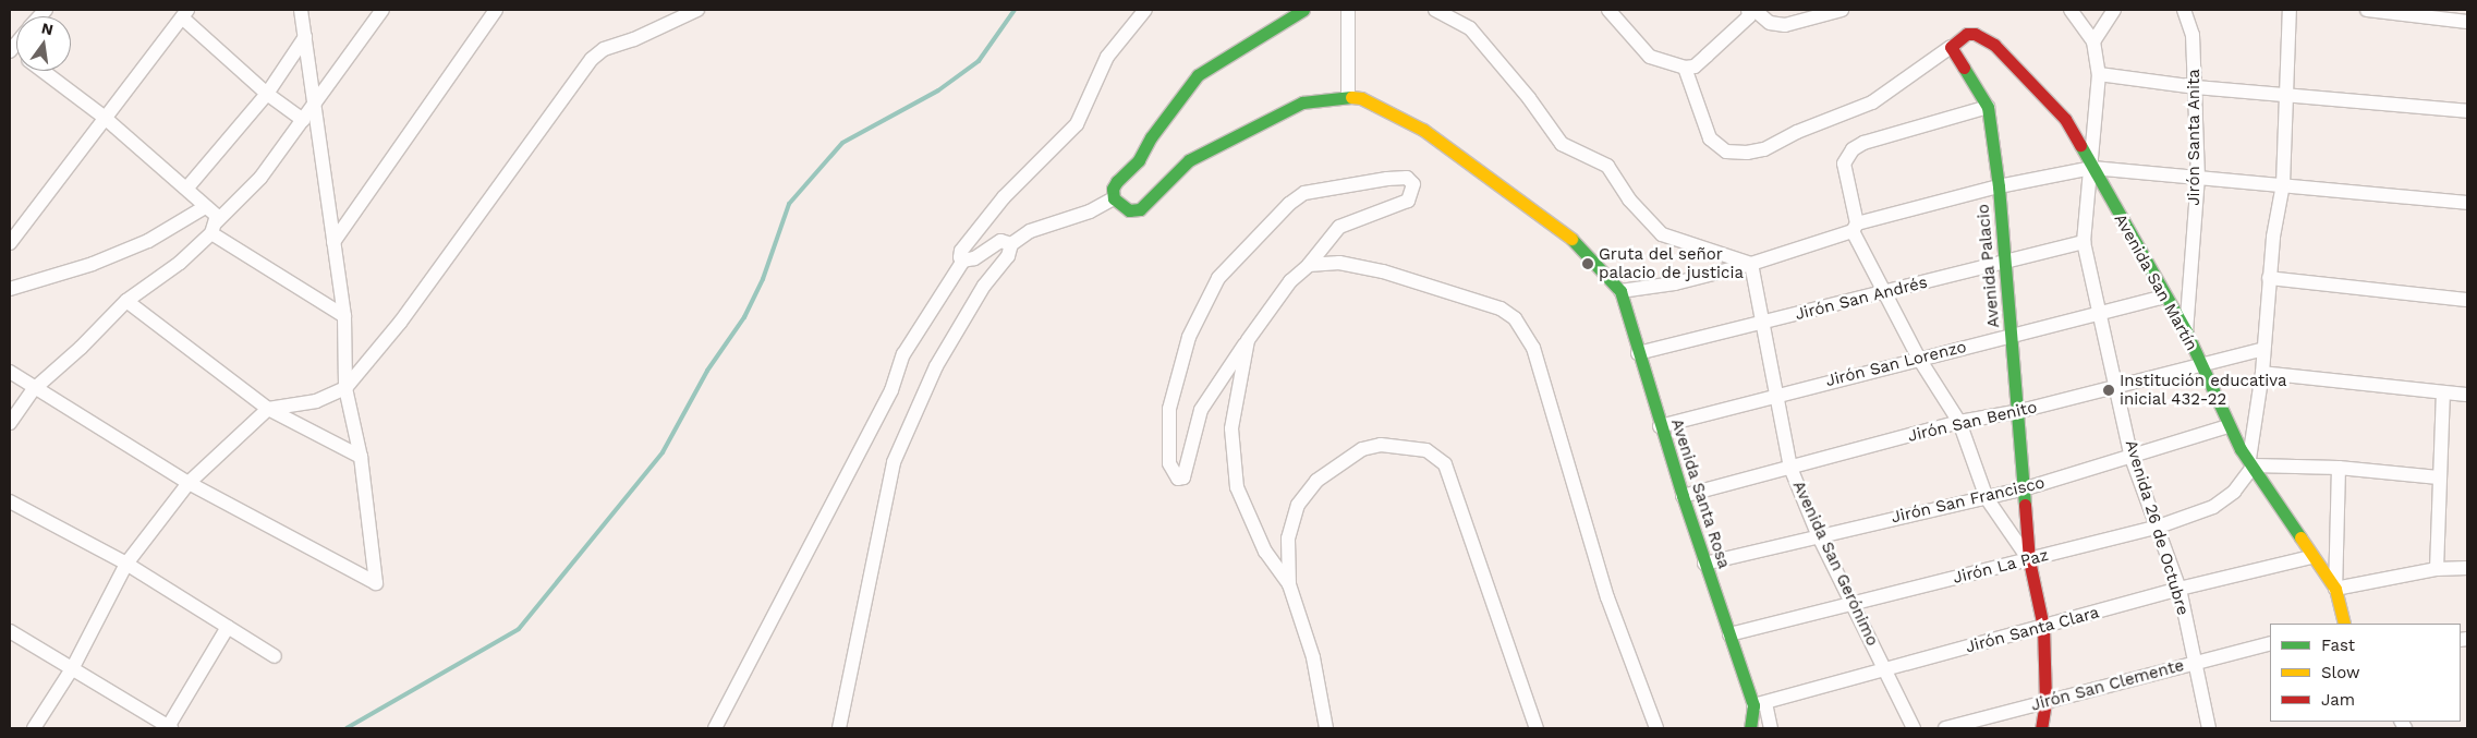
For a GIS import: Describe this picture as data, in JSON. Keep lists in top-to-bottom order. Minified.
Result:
{"streets":{"street":["Jirón Santa Anita","Avenida Palacio","Avenida San Martín","Jirón San Andrés","Jirón San Lorenzo","Jirón San Benito","Avenida Santa Rosa","Jirón San Francisco","Avenida 26 de Octubre","Avenida San Gerónimo","Jirón La Paz","Jirón Santa Clara","Jirón San Clemente"]},"crossings":[["Jirón Santa Anita","Avenida San Martín"],["Avenida Palacio","Jirón San Andrés"],["Avenida Palacio","Jirón San Lorenzo"],["Avenida Palacio","Jirón San Benito"],["Avenida Palacio","Jirón San Francisco"],["Avenida Palacio","Jirón La Paz"],["Avenida Palacio","Jirón Santa Clara"],["Avenida Palacio","Jirón San Clemente"],["Avenida San Martín","Jirón San Lorenzo"],["Avenida San Martín","Jirón San Benito"],["Avenida San Martín","Jirón San Francisco"],["Avenida San Martín","Avenida 26 de Octubre"],["Avenida San Martín","Jirón La Paz"],["Avenida San Martín","Jirón Santa Clara"],["Jirón San Andrés","Avenida Santa Rosa"],["Jirón San Andrés","Avenida 26 de Octubre"],["Jirón San Andrés","Avenida San Gerónimo"],["Jirón San Lorenzo","Avenida Santa Rosa"],["Jirón San Lorenzo","Avenida 26 de Octubre"],["Jirón San Lorenzo","Avenida San Gerónimo"],["Jirón San Benito","Avenida Santa Rosa"],["Jirón San Benito","Avenida 26 de Octubre"],["Jirón San Benito","Avenida San Gerónimo"],["Avenida Santa Rosa","Jirón San Francisco"],["Avenida Santa Rosa","Jirón La Paz"],["Avenida Santa Rosa","Jirón Santa Clara"],["Jirón San Francisco","Avenida 26 de Octubre"],["Jirón San Francisco","Avenida San Gerónimo"],["Avenida 26 de Octubre","Jirón La Paz"],["Avenida 26 de Octubre","Jirón Santa Clara"],["Avenida 26 de Octubre","Jirón San Clemente"],["Avenida San Gerónimo","Jirón La Paz"],["Avenida San Gerónimo","Jirón Santa Clara"]],"places":["Gruta del señor palacio de justicia","Institución educativa inicial 432-22"],"legend":["Fast","Slow","Jam"],"north":"top"}
